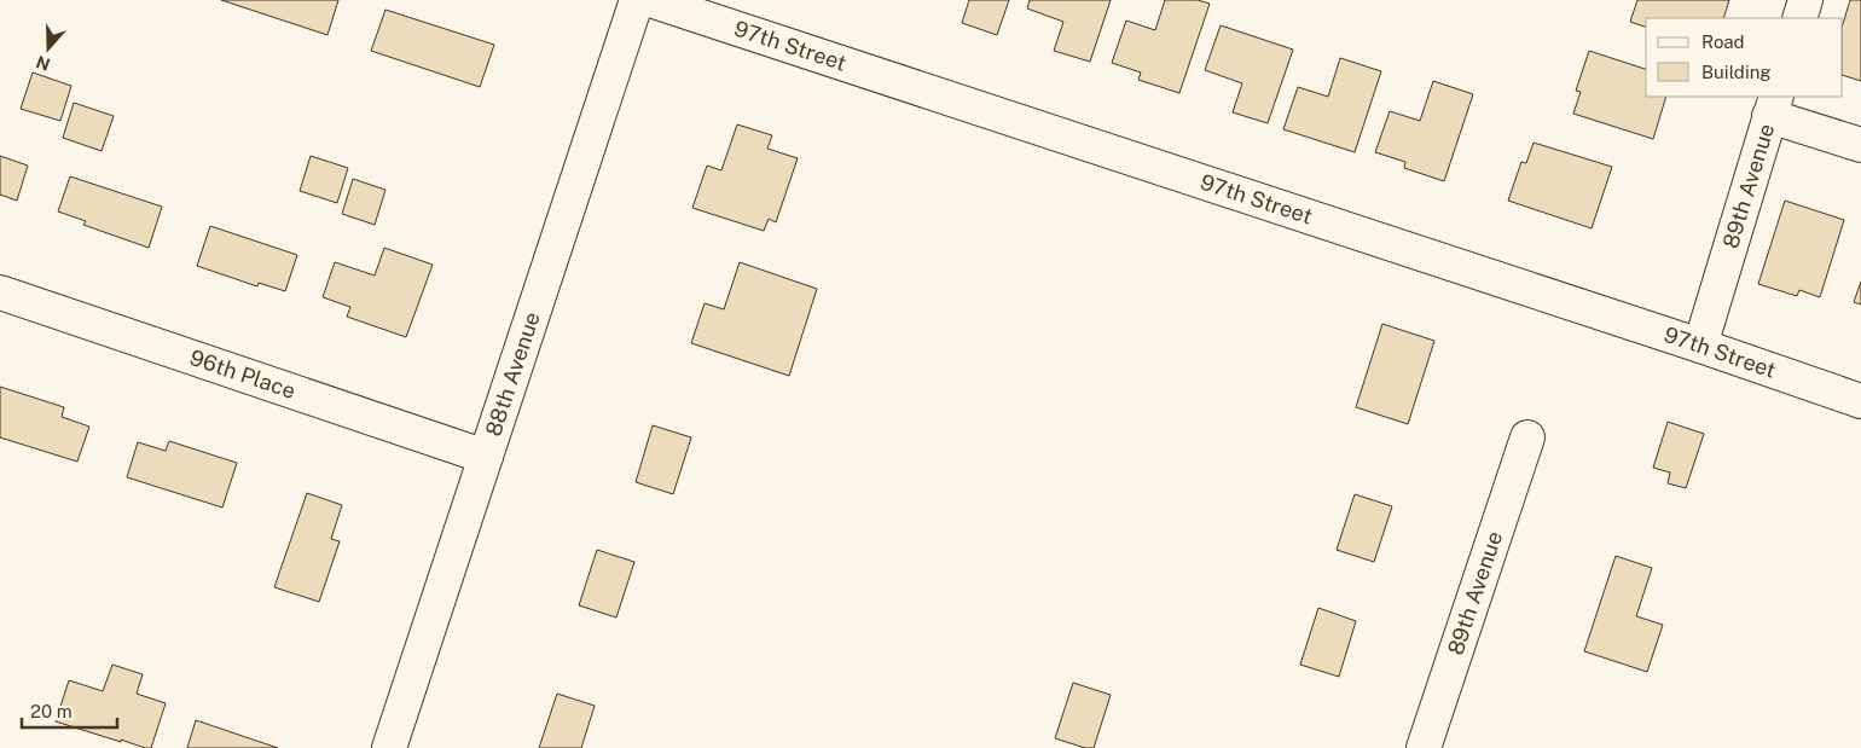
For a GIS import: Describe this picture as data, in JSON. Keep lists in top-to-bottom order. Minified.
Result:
{"streets":{"street":["97th Street","89th Avenue","96th Place","88th Avenue"]},"crossings":[["97th Street","89th Avenue"],["96th Place","88th Avenue"]],"legend":["Road","Building"],"scale_bar":"20 m","north":"bottom"}
